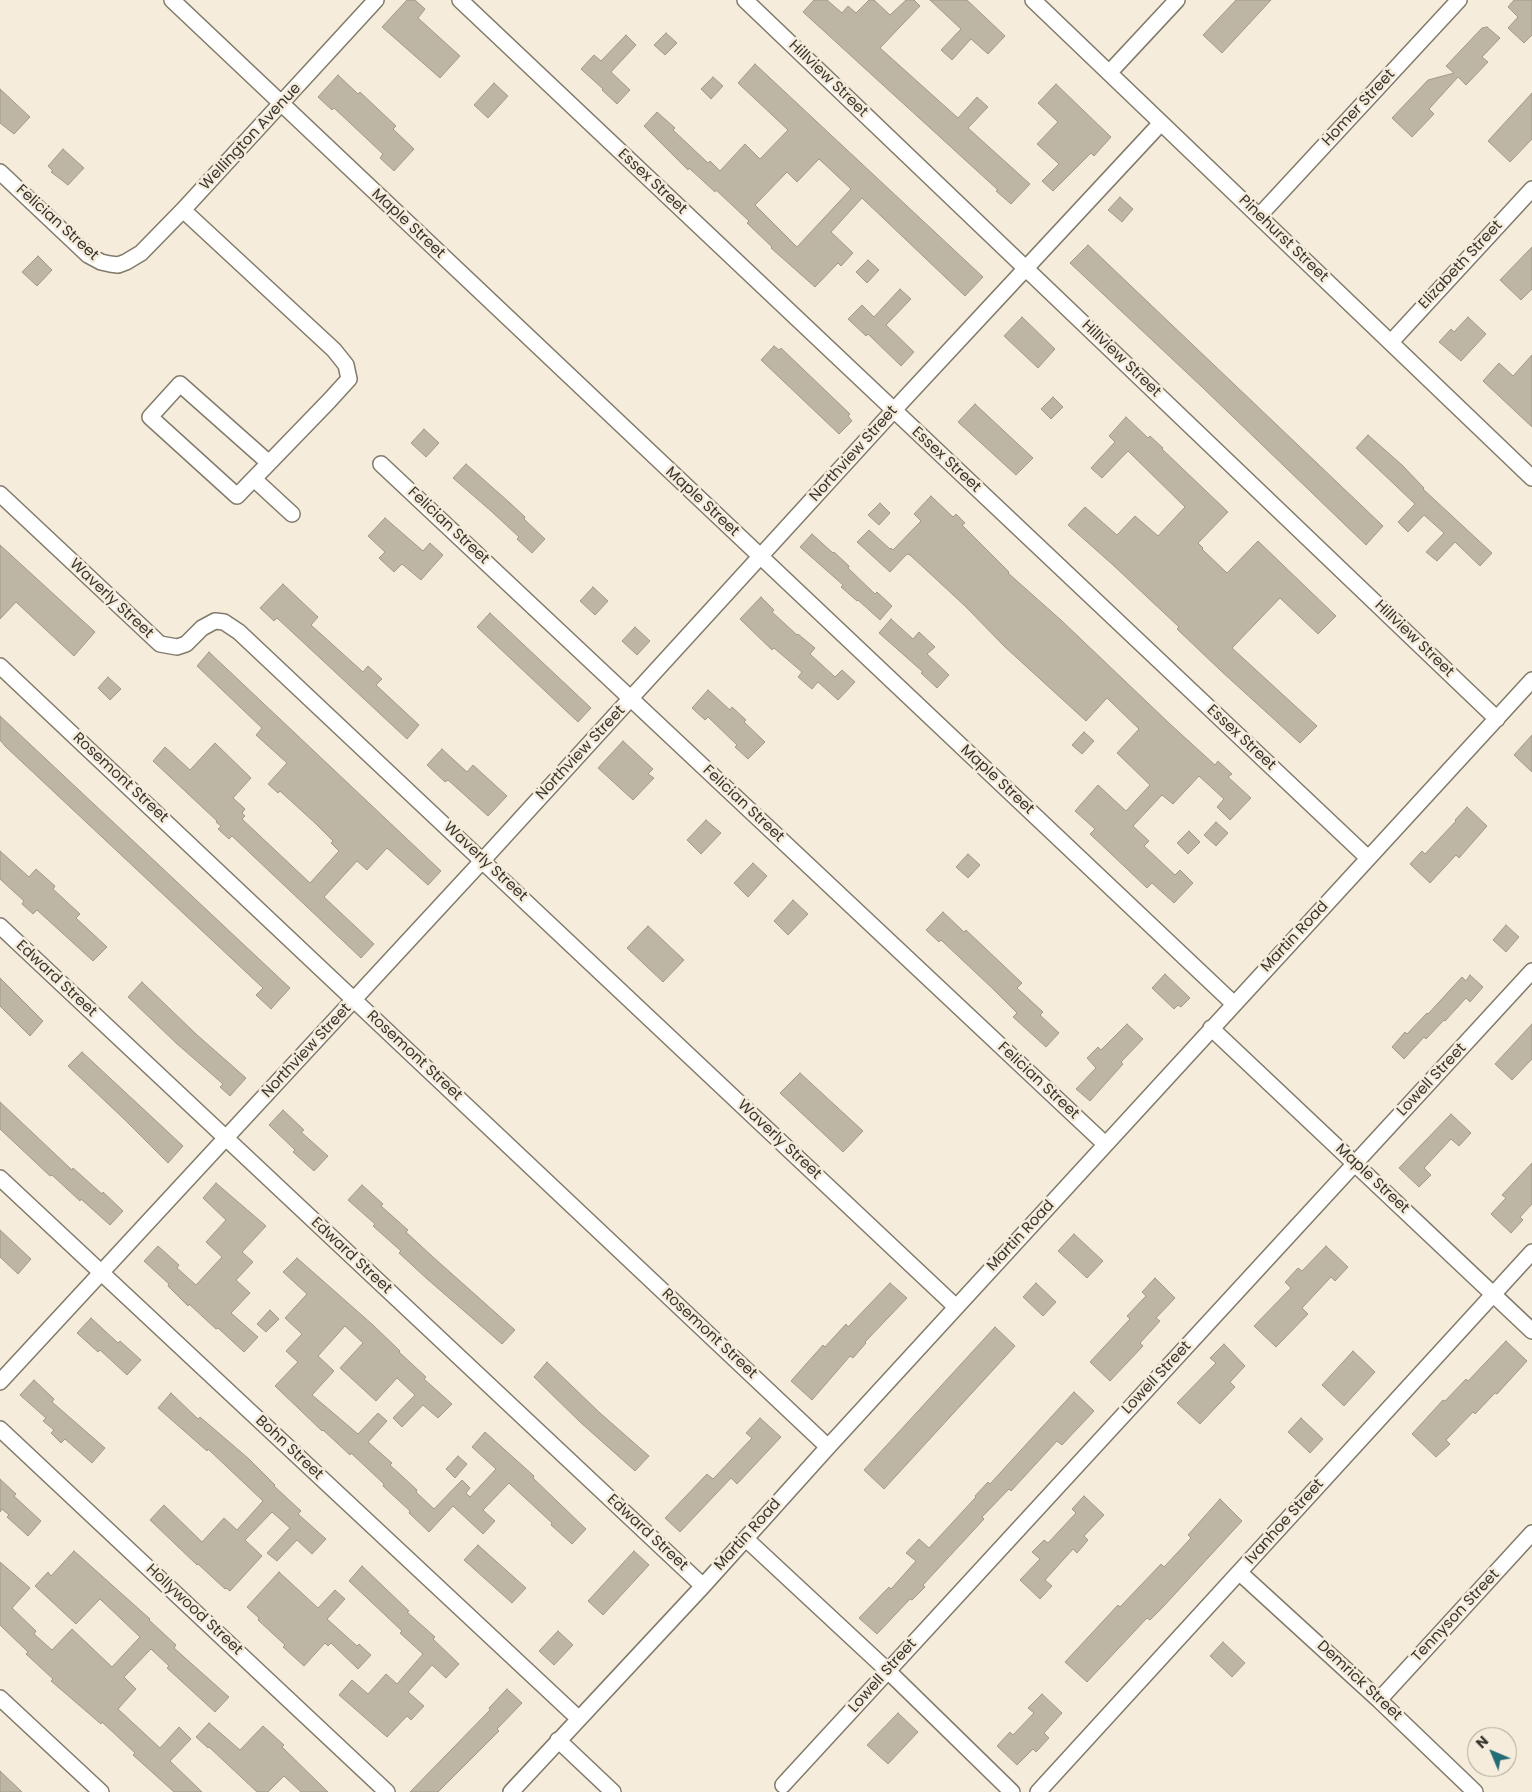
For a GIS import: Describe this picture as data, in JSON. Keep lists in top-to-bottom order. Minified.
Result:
{"streets":{"street":["Hillview Street","Homer Street","Wellington Avenue","Essex Street","Felician Street","Maple Street","Pinehurst Street","Elizabeth Street","Northview Street","Waverly Street","Rosemont Street","Martin Road","Edward Street","Lowell Street","Bohn Street","Ivanhoe Street","Hollywood Street","Tennyson Street","Demrick Street"]},"crossings":[["Hillview Street","Northview Street"],["Hillview Street","Martin Road"],["Homer Street","Pinehurst Street"],["Wellington Avenue","Felician Street"],["Wellington Avenue","Maple Street"],["Essex Street","Northview Street"],["Essex Street","Martin Road"],["Felician Street","Northview Street"],["Felician Street","Martin Road"],["Maple Street","Northview Street"],["Maple Street","Martin Road"],["Maple Street","Lowell Street"],["Maple Street","Ivanhoe Street"],["Pinehurst Street","Elizabeth Street"],["Pinehurst Street","Northview Street"],["Northview Street","Waverly Street"],["Northview Street","Rosemont Street"],["Northview Street","Edward Street"],["Northview Street","Bohn Street"],["Waverly Street","Martin Road"],["Rosemont Street","Martin Road"],["Martin Road","Edward Street"],["Martin Road","Bohn Street"],["Ivanhoe Street","Demrick Street"],["Tennyson Street","Demrick Street"]],"north":"top left"}
